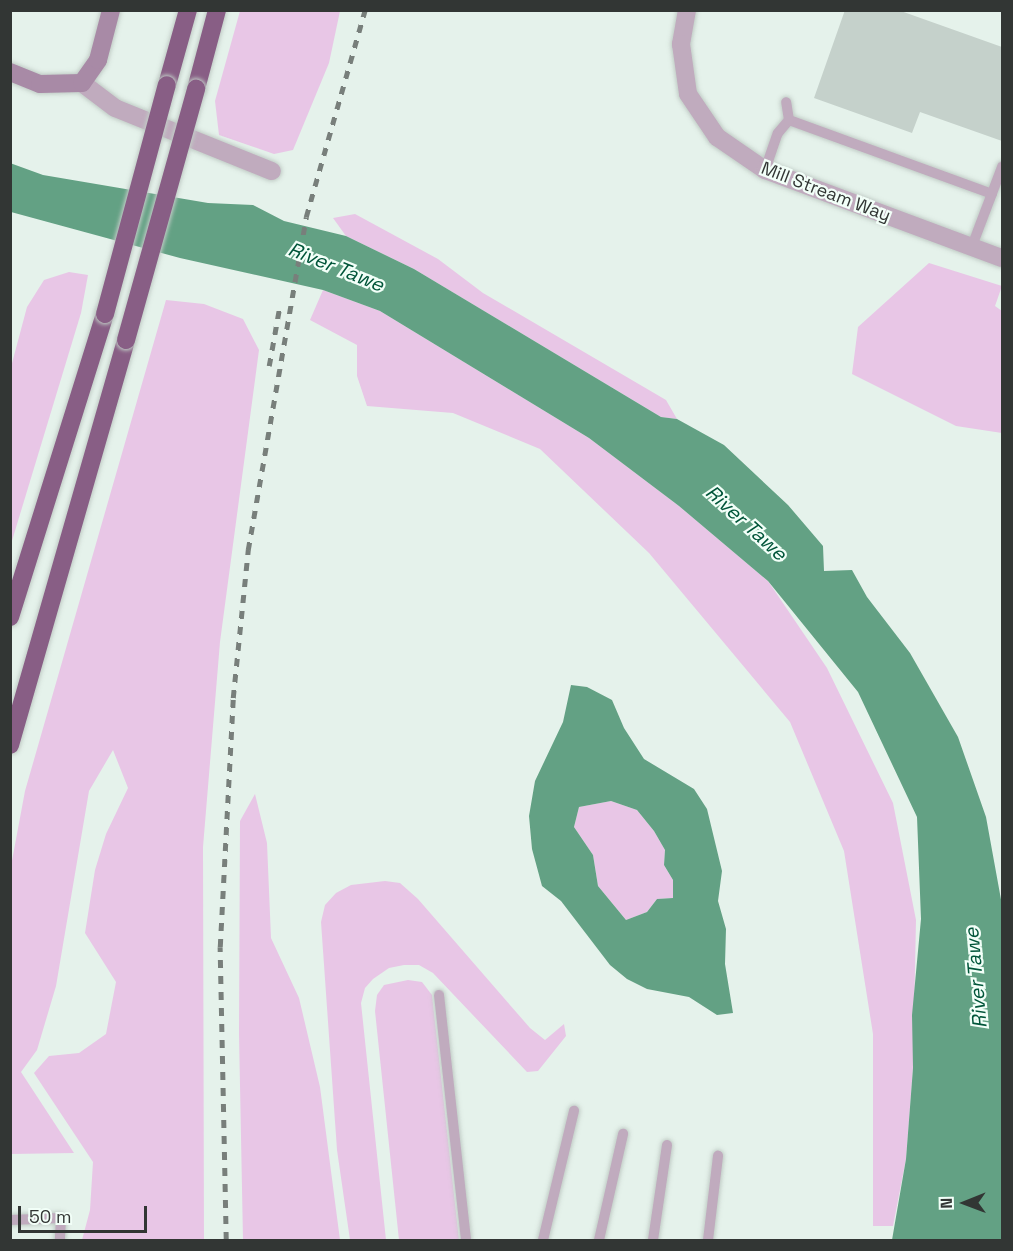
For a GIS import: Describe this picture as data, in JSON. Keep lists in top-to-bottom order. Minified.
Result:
{"streets":{"street":["Mill Stream Way"]},"water":["River Tawe"],"scale_bar":"50 m","north":"left"}
